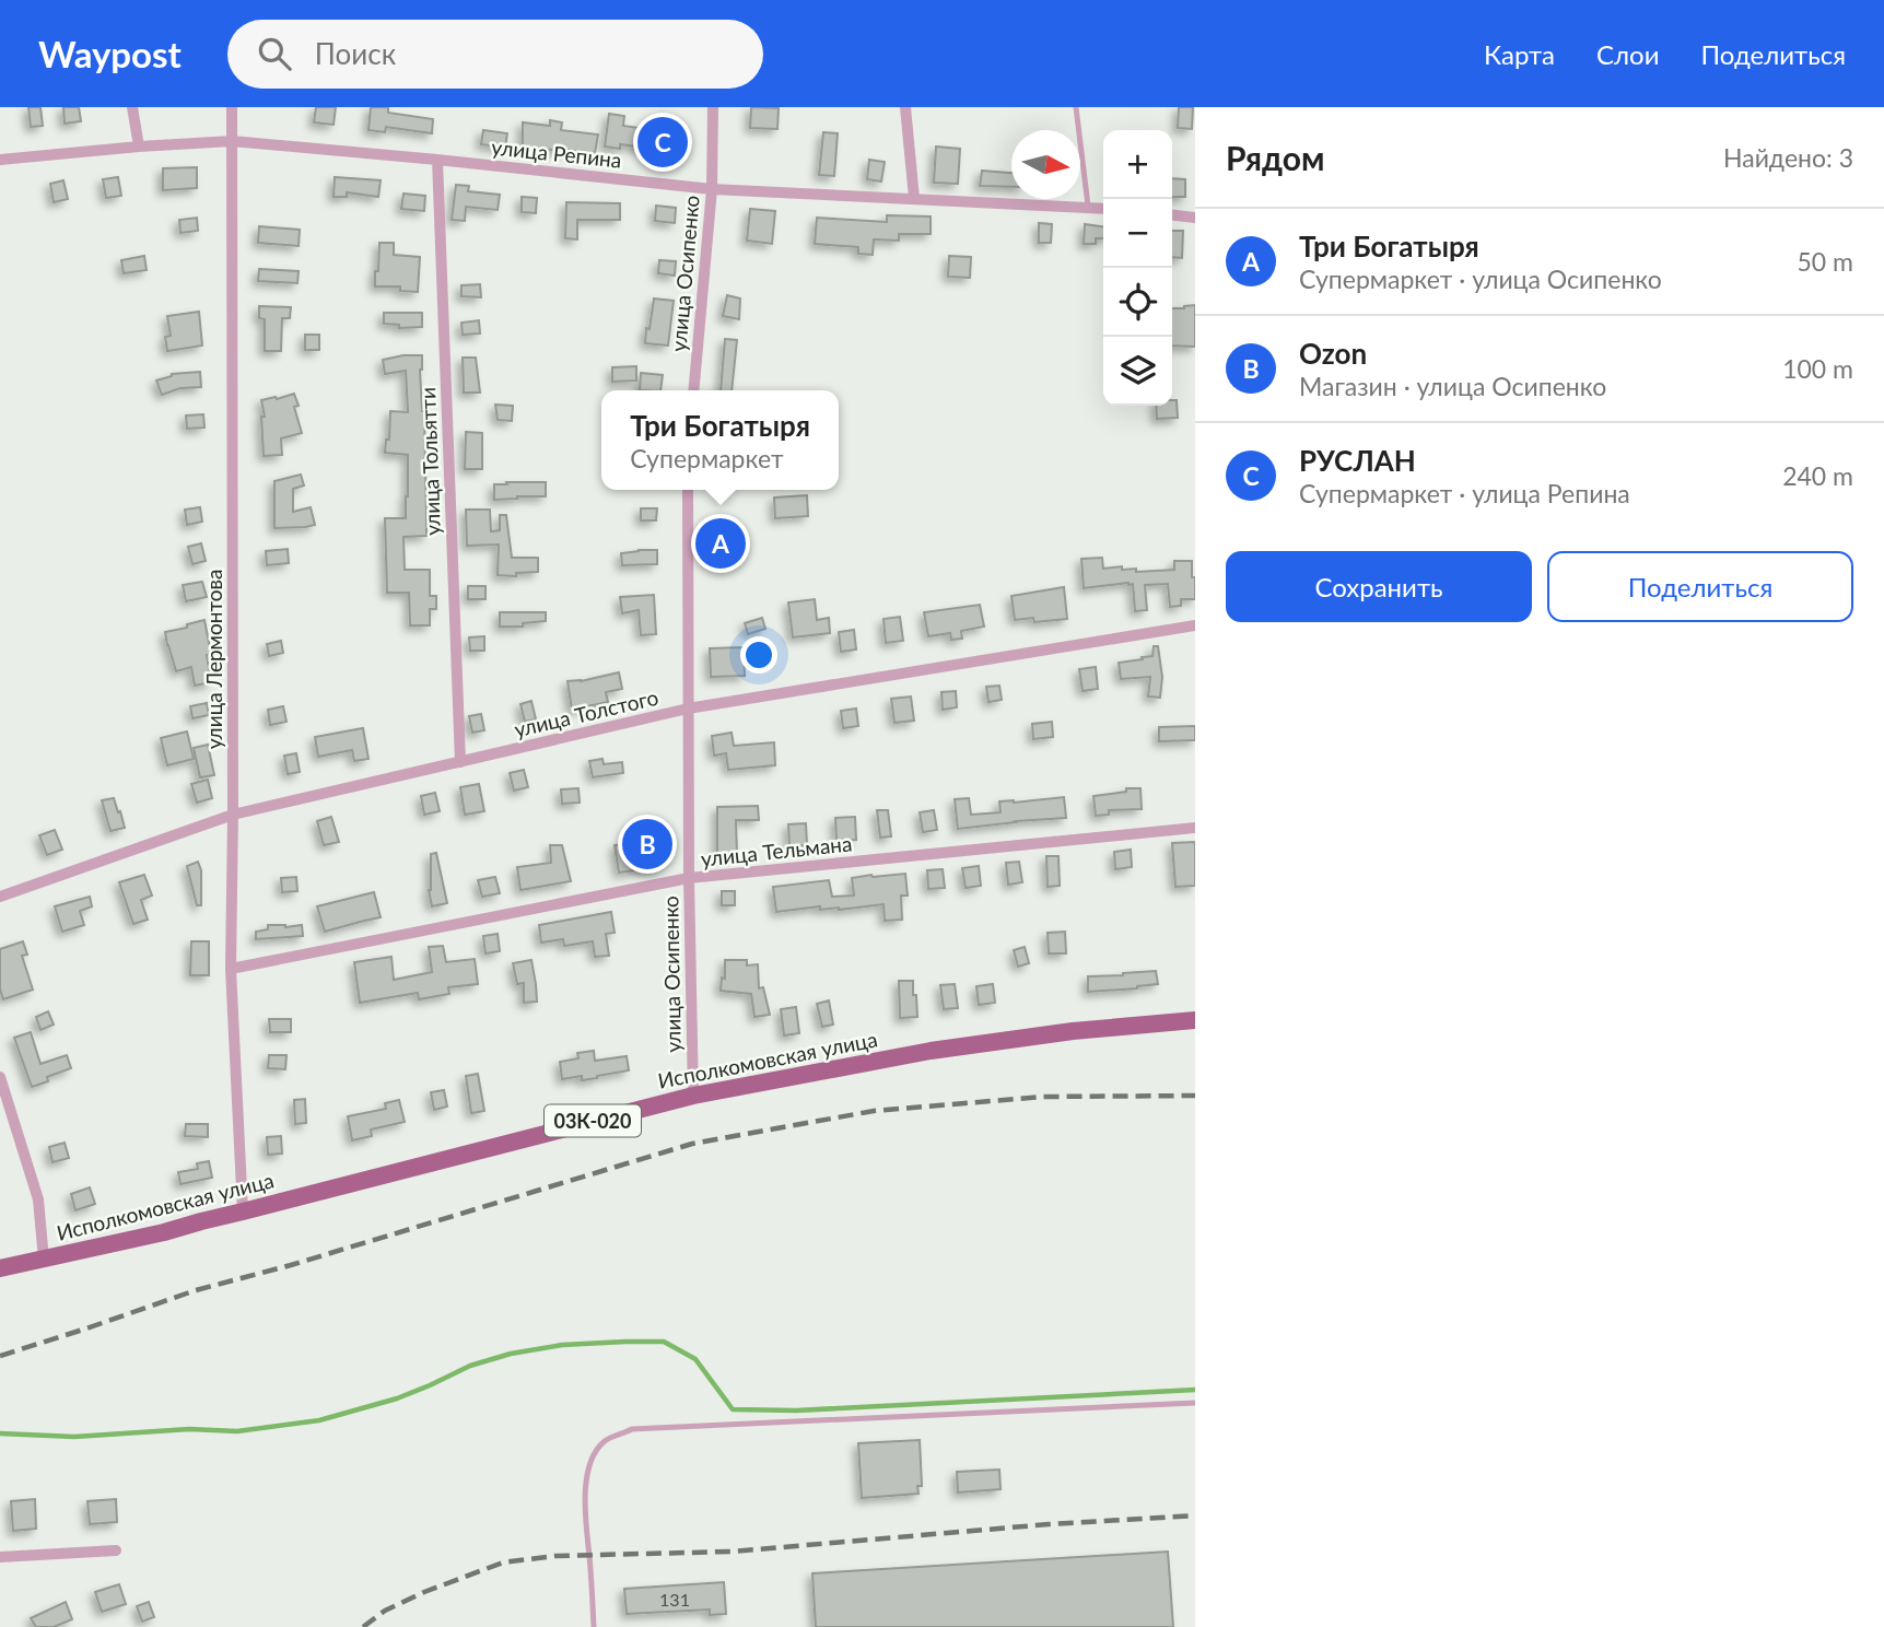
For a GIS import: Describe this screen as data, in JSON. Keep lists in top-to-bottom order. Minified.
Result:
{"streets":{"main road":["Исполкомовская улица","03К-020"],"street":["улица Репина","улица Осипенко","улица Тольятти","улица Лермонтова","улица Толстого","улица Тельмана"]},"crossings":[["улица Репина","улица Осипенко"],["улица Репина","улица Тольятти"],["улица Репина","улица Лермонтова"],["улица Осипенко","улица Толстого"],["улица Осипенко","улица Тельмана"],["улица Осипенко","Исполкомовская улица"],["улица Тольятти","улица Толстого"],["улица Лермонтова","улица Толстого"],["улица Лермонтова","улица Тельмана"],["улица Лермонтова","Исполкомовская улица"]],"house_numbers":["131"],"north":"right","page":{"header":"Waypost","search":"Поиск","nav":["Карта","Слои","Поделиться"],"heading":["Рядом","Найдено: 3"],"pins":["C","A","B"],"map_buttons":["+","−"],"list":[{"mark":"A","name":"Три Богатыря","note":"Супермаркет · улица Осипенко","value":"50 m"},{"mark":"B","name":"Ozon","note":"Магазин · улица Осипенко","value":"100 m"},{"mark":"C","name":"РУСЛАН","note":"Супермаркет · улица Репина","value":"240 m"}],"popup":["Три Богатыря","Супермаркет"],"buttons":["Сохранить","Поделиться"]}}
